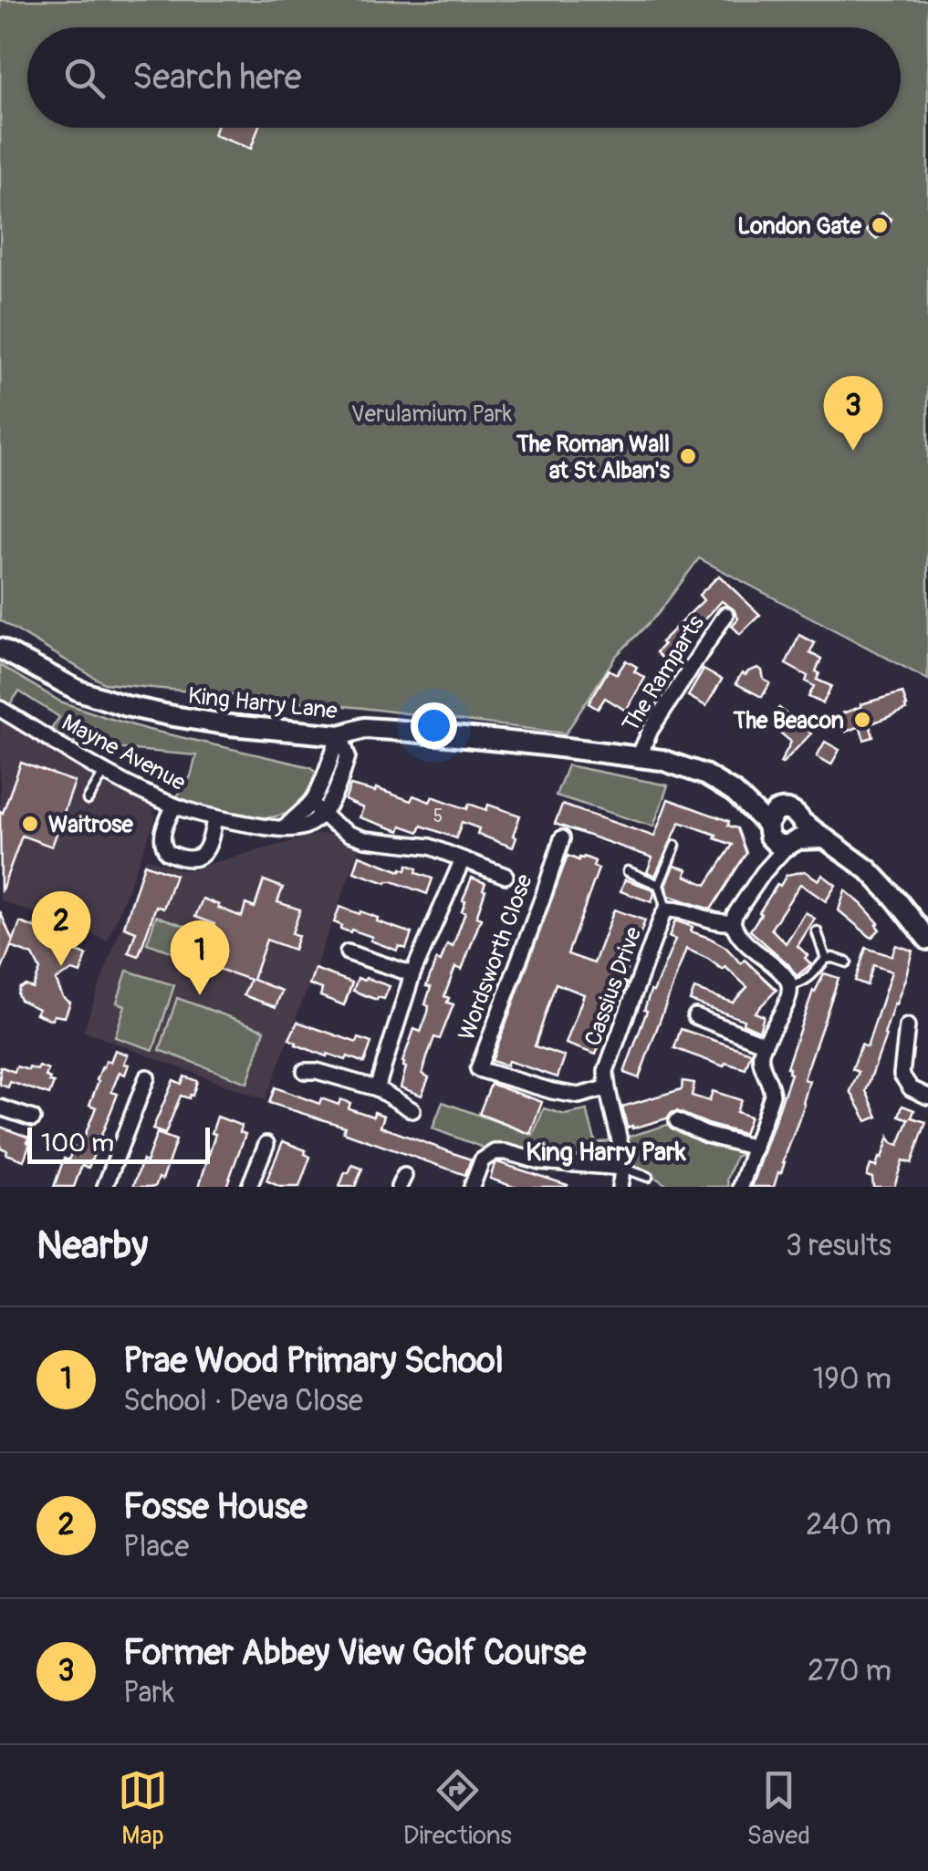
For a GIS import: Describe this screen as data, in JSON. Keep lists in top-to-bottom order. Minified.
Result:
{"streets":{"street":["The Ramparts","King Harry Lane","Mayne Avenue","Wordsworth Close","Cassius Drive"]},"crossings":[["The Ramparts","King Harry Lane"],["King Harry Lane","Mayne Avenue"],["Wordsworth Close","Cassius Drive"]],"districts":["King Harry Park"],"parks":["Verulamium Park"],"places":["London Gate","The Roman Wall at St Alban's","The Beacon","Waitrose"],"house_numbers":["5"],"scale_bar":"100 m","page":{"search":"Search here","pins":["3","2","1"],"scale":"100 m","heading":["Nearby","3 results"],"list":[{"mark":"1","name":"Prae Wood Primary School","note":"School · Deva Close","value":"190 m"},{"mark":"2","name":"Fosse House","note":"Place","value":"240 m"},{"mark":"3","name":"Former Abbey View Golf Course","note":"Park","value":"270 m"}],"nav":["Map","Directions","Saved"]}}
